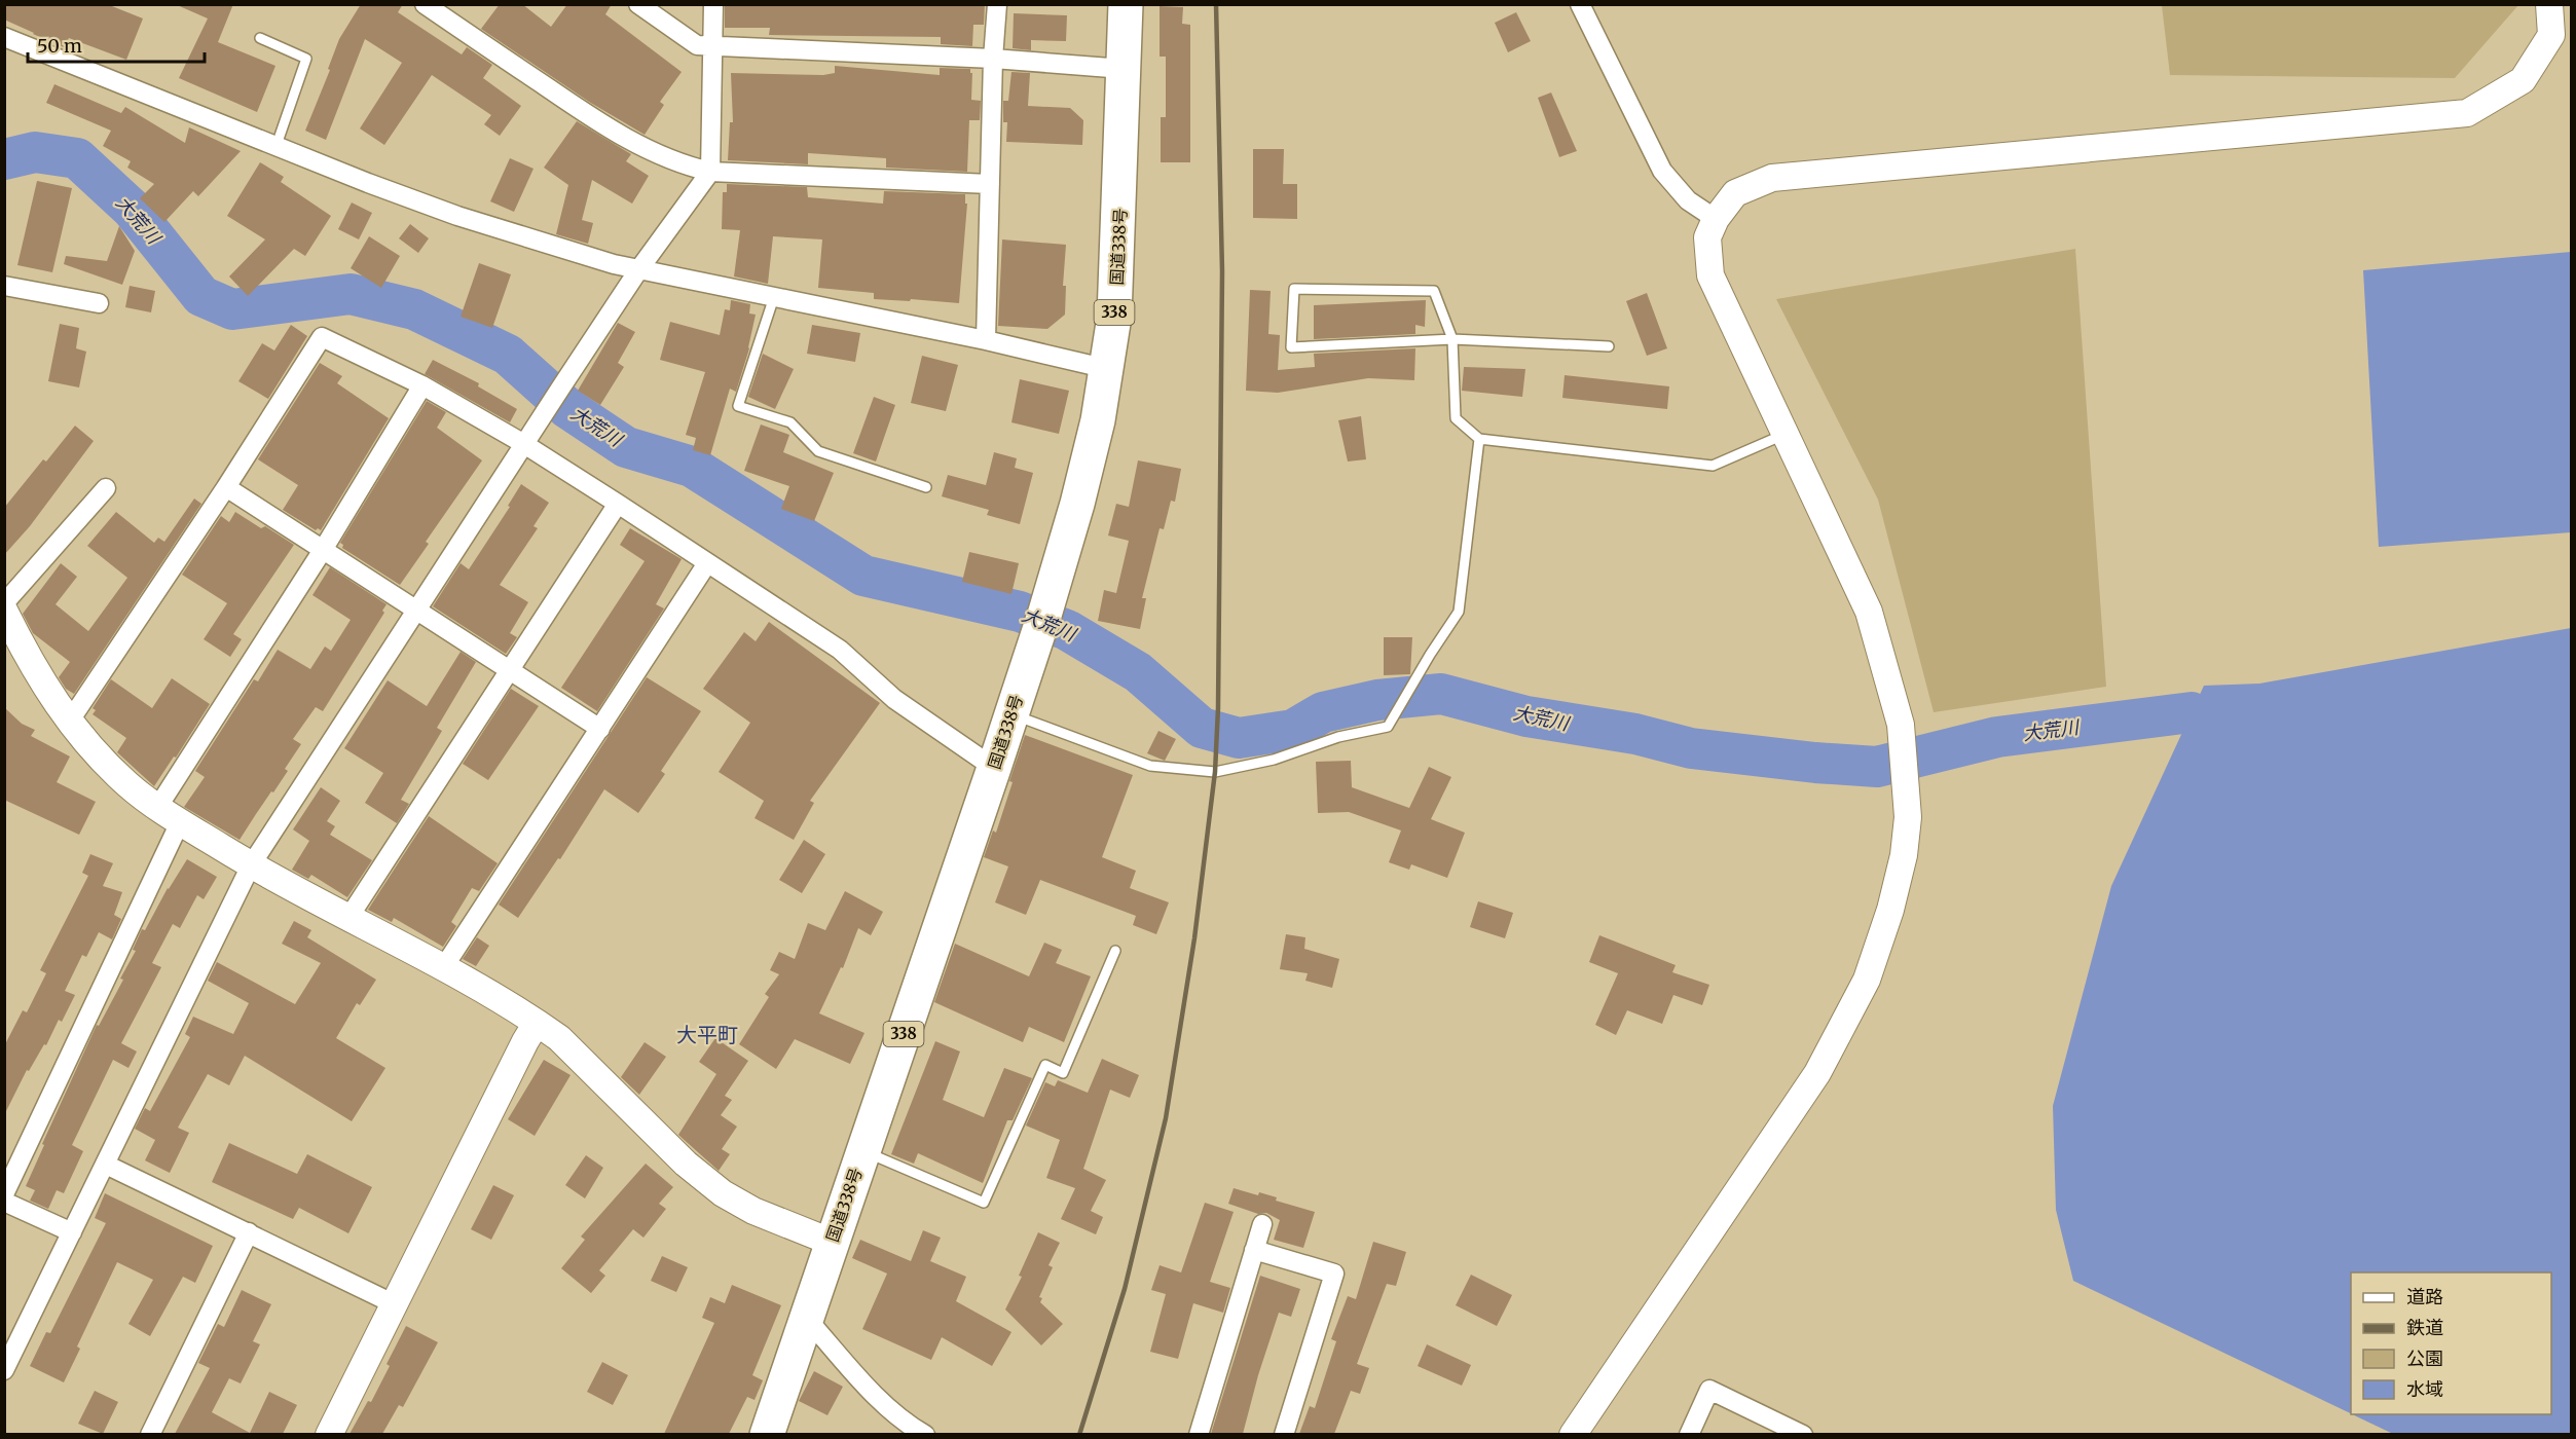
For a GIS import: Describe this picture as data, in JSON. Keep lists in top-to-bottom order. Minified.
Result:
{"streets":{"highway":["国道338号","338"]},"districts":["大平町"],"water":["大荒川"],"legend":["道路","鉄道","公園","水域"],"scale_bar":"50 m"}
